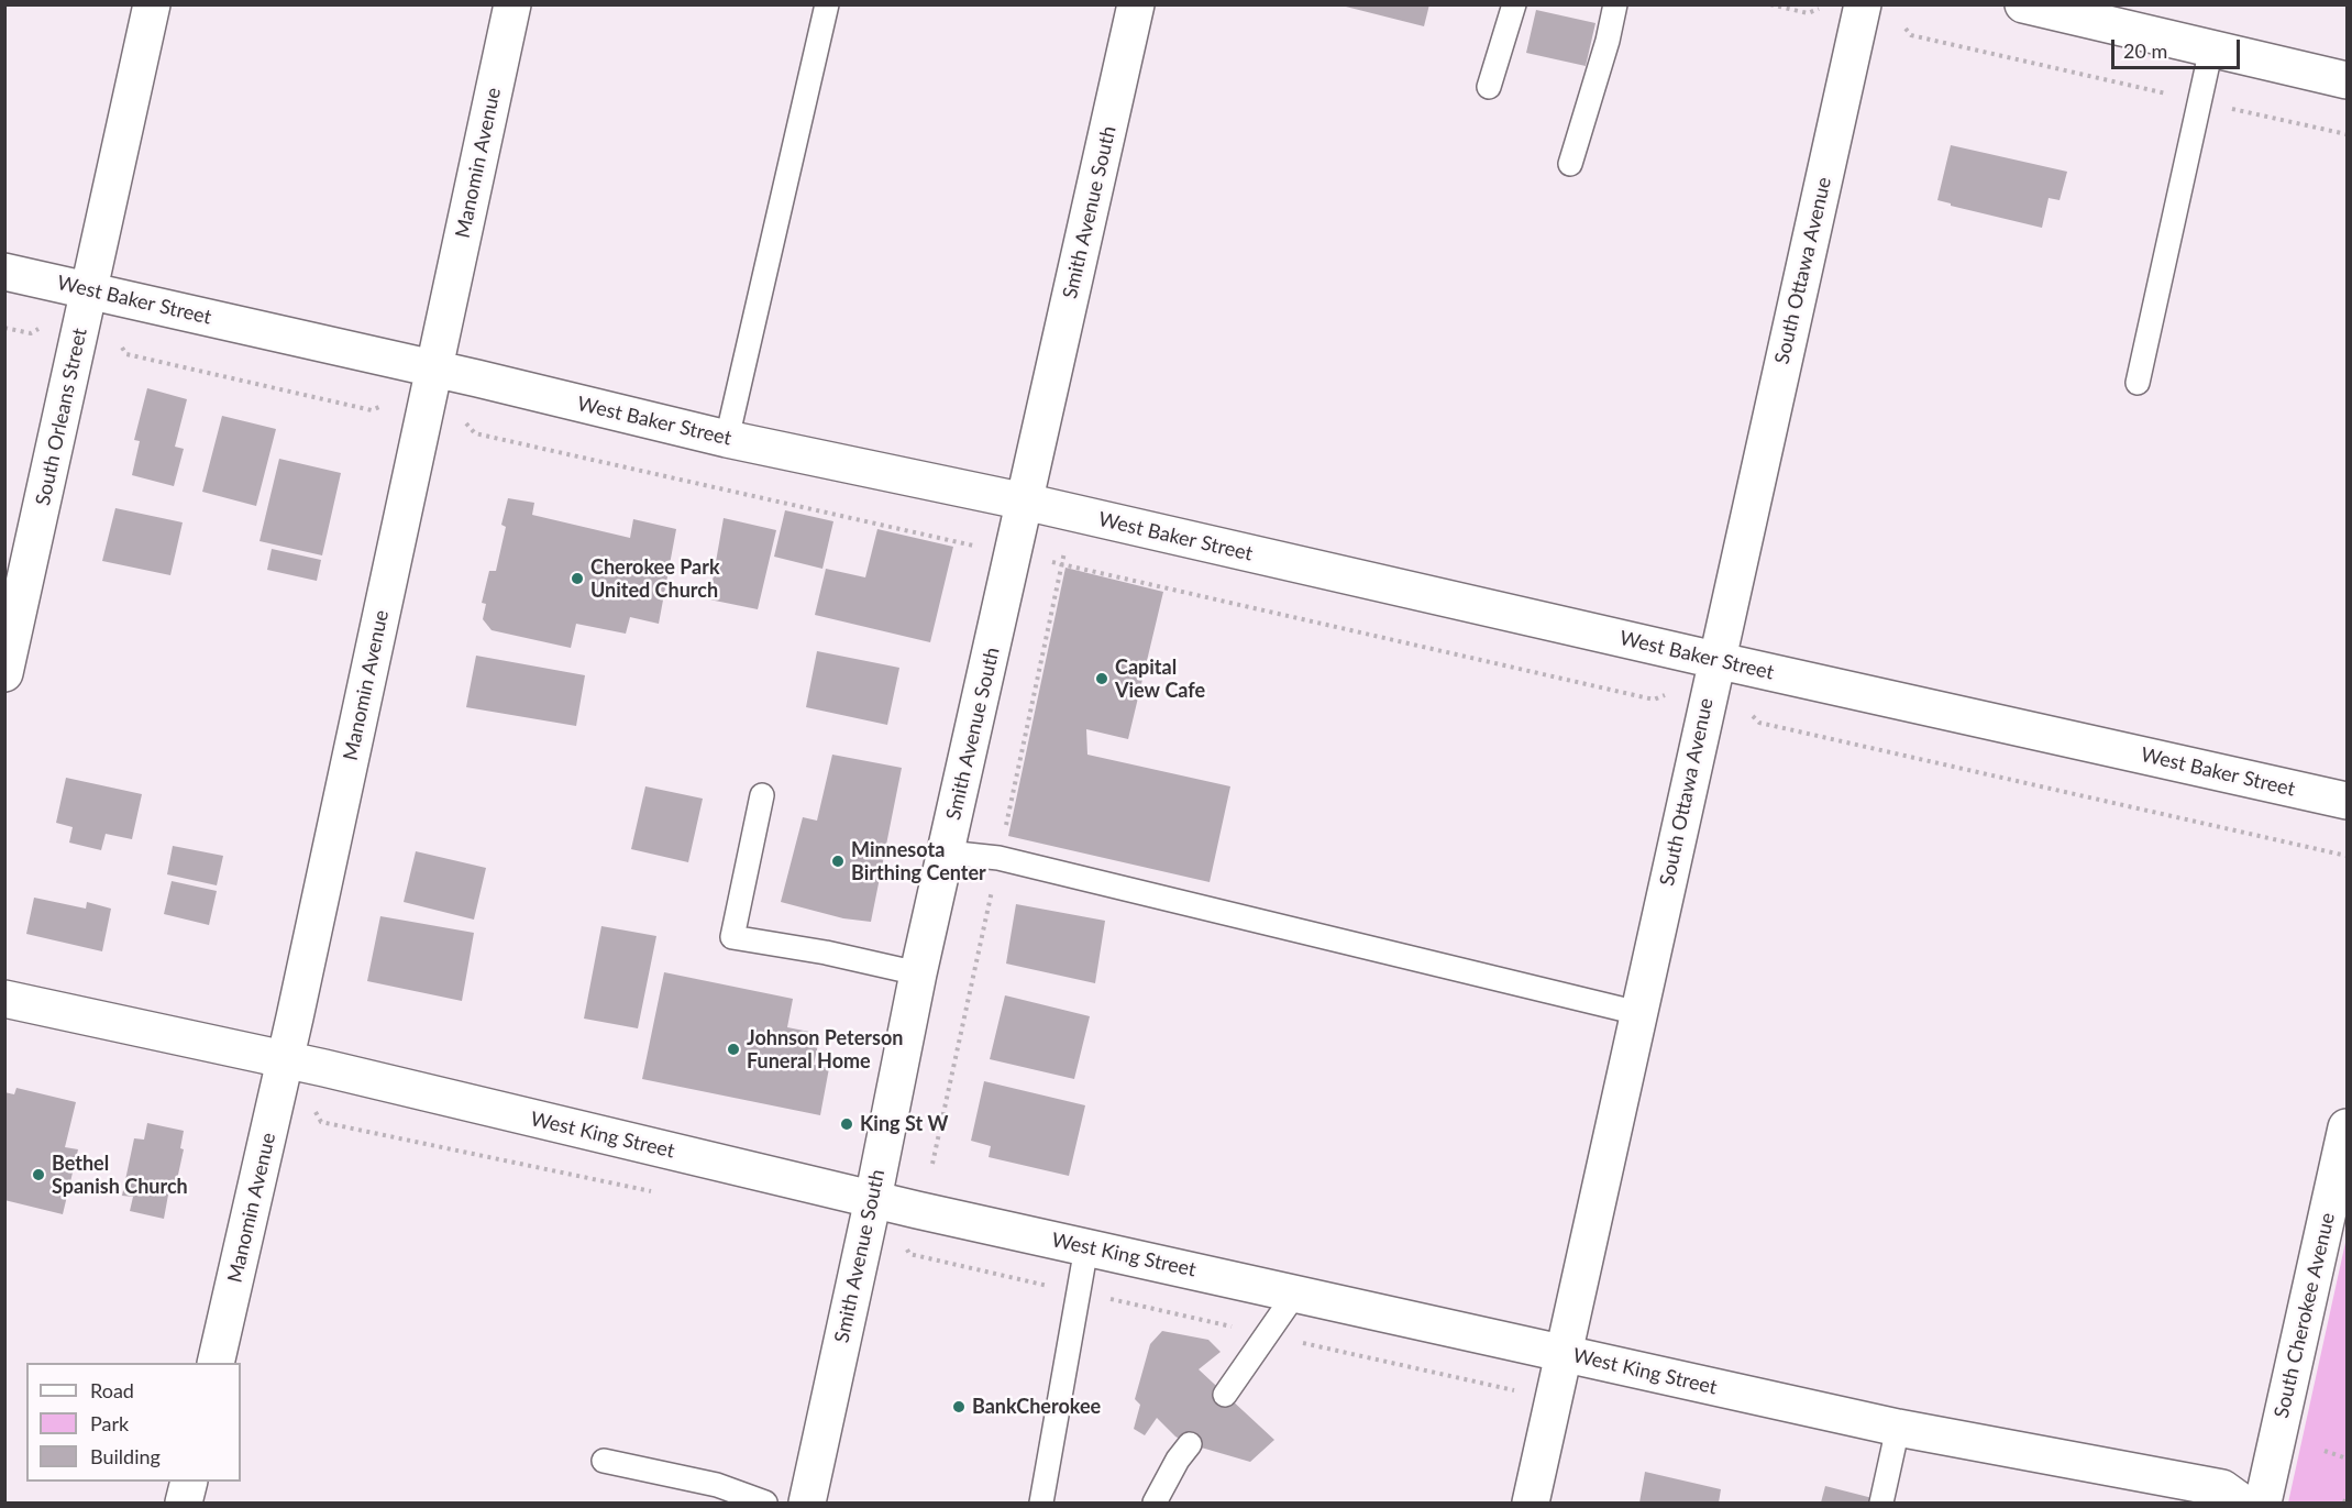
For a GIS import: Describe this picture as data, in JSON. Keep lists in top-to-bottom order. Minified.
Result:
{"streets":{"street":["Manomin Avenue","Smith Avenue South","South Ottawa Avenue","West Baker Street","South Orleans Street","West King Street","South Cherokee Avenue"]},"crossings":[["Manomin Avenue","West Baker Street"],["Manomin Avenue","West King Street"],["Smith Avenue South","West Baker Street"],["Smith Avenue South","West King Street"],["South Ottawa Avenue","West Baker Street"],["South Ottawa Avenue","West King Street"],["West Baker Street","South Orleans Street"]],"places":["Cherokee Park United Church","Capital View Cafe","Minnesota Birthing Center","Johnson Peterson Funeral Home","King St W","Bethel Spanish Church","BankCherokee"],"legend":["Road","Park","Building"],"scale_bar":"20 m"}
